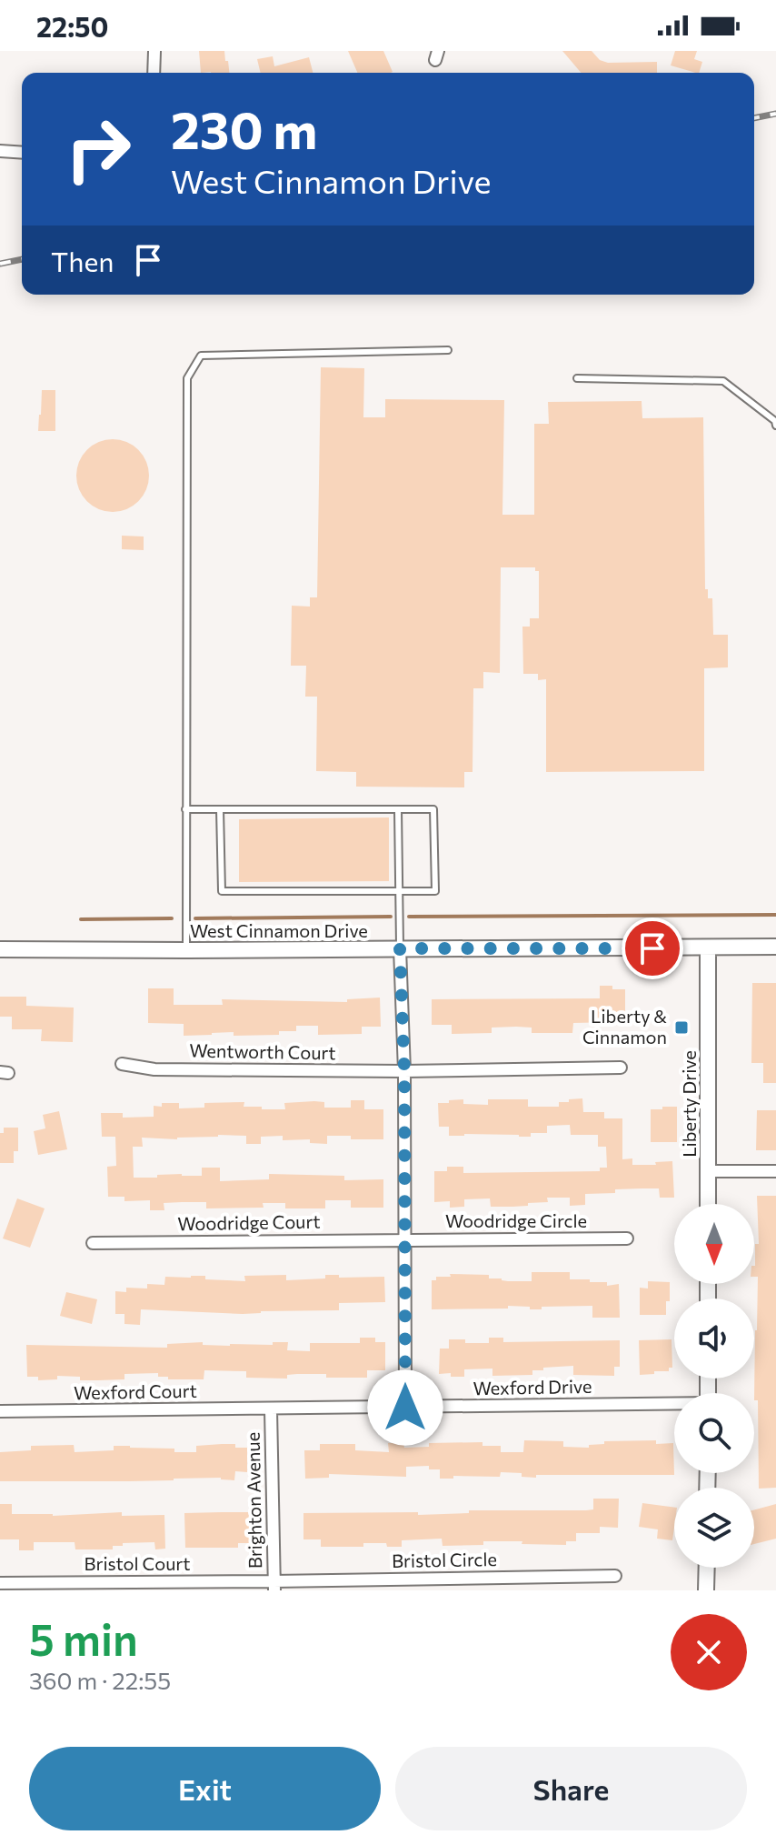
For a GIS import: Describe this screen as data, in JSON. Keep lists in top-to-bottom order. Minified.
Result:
{"streets":{"main road":["West Cinnamon Drive","Liberty Drive"],"street":["Wentworth Court","Woodridge Circle","Woodridge Court","Wexford Drive","Wexford Court","Brighton Avenue","Bristol Circle","Bristol Court"]},"crossings":[["West Cinnamon Drive","Liberty Drive"],["Woodridge Circle","Woodridge Court"],["Wexford Drive","Wexford Court"],["Wexford Drive","Brighton Avenue"],["Wexford Court","Brighton Avenue"],["Brighton Avenue","Bristol Circle"],["Brighton Avenue","Bristol Court"],["Bristol Circle","Bristol Court"]],"places":{"transit":["Liberty & Cinnamon"]},"north":"bottom","page":{"status":"22:50","turn":["230 m","West Cinnamon Drive"],"then":"Then","heading":["5 min","360 m · 22:55"],"buttons":["Exit","Share"]}}
